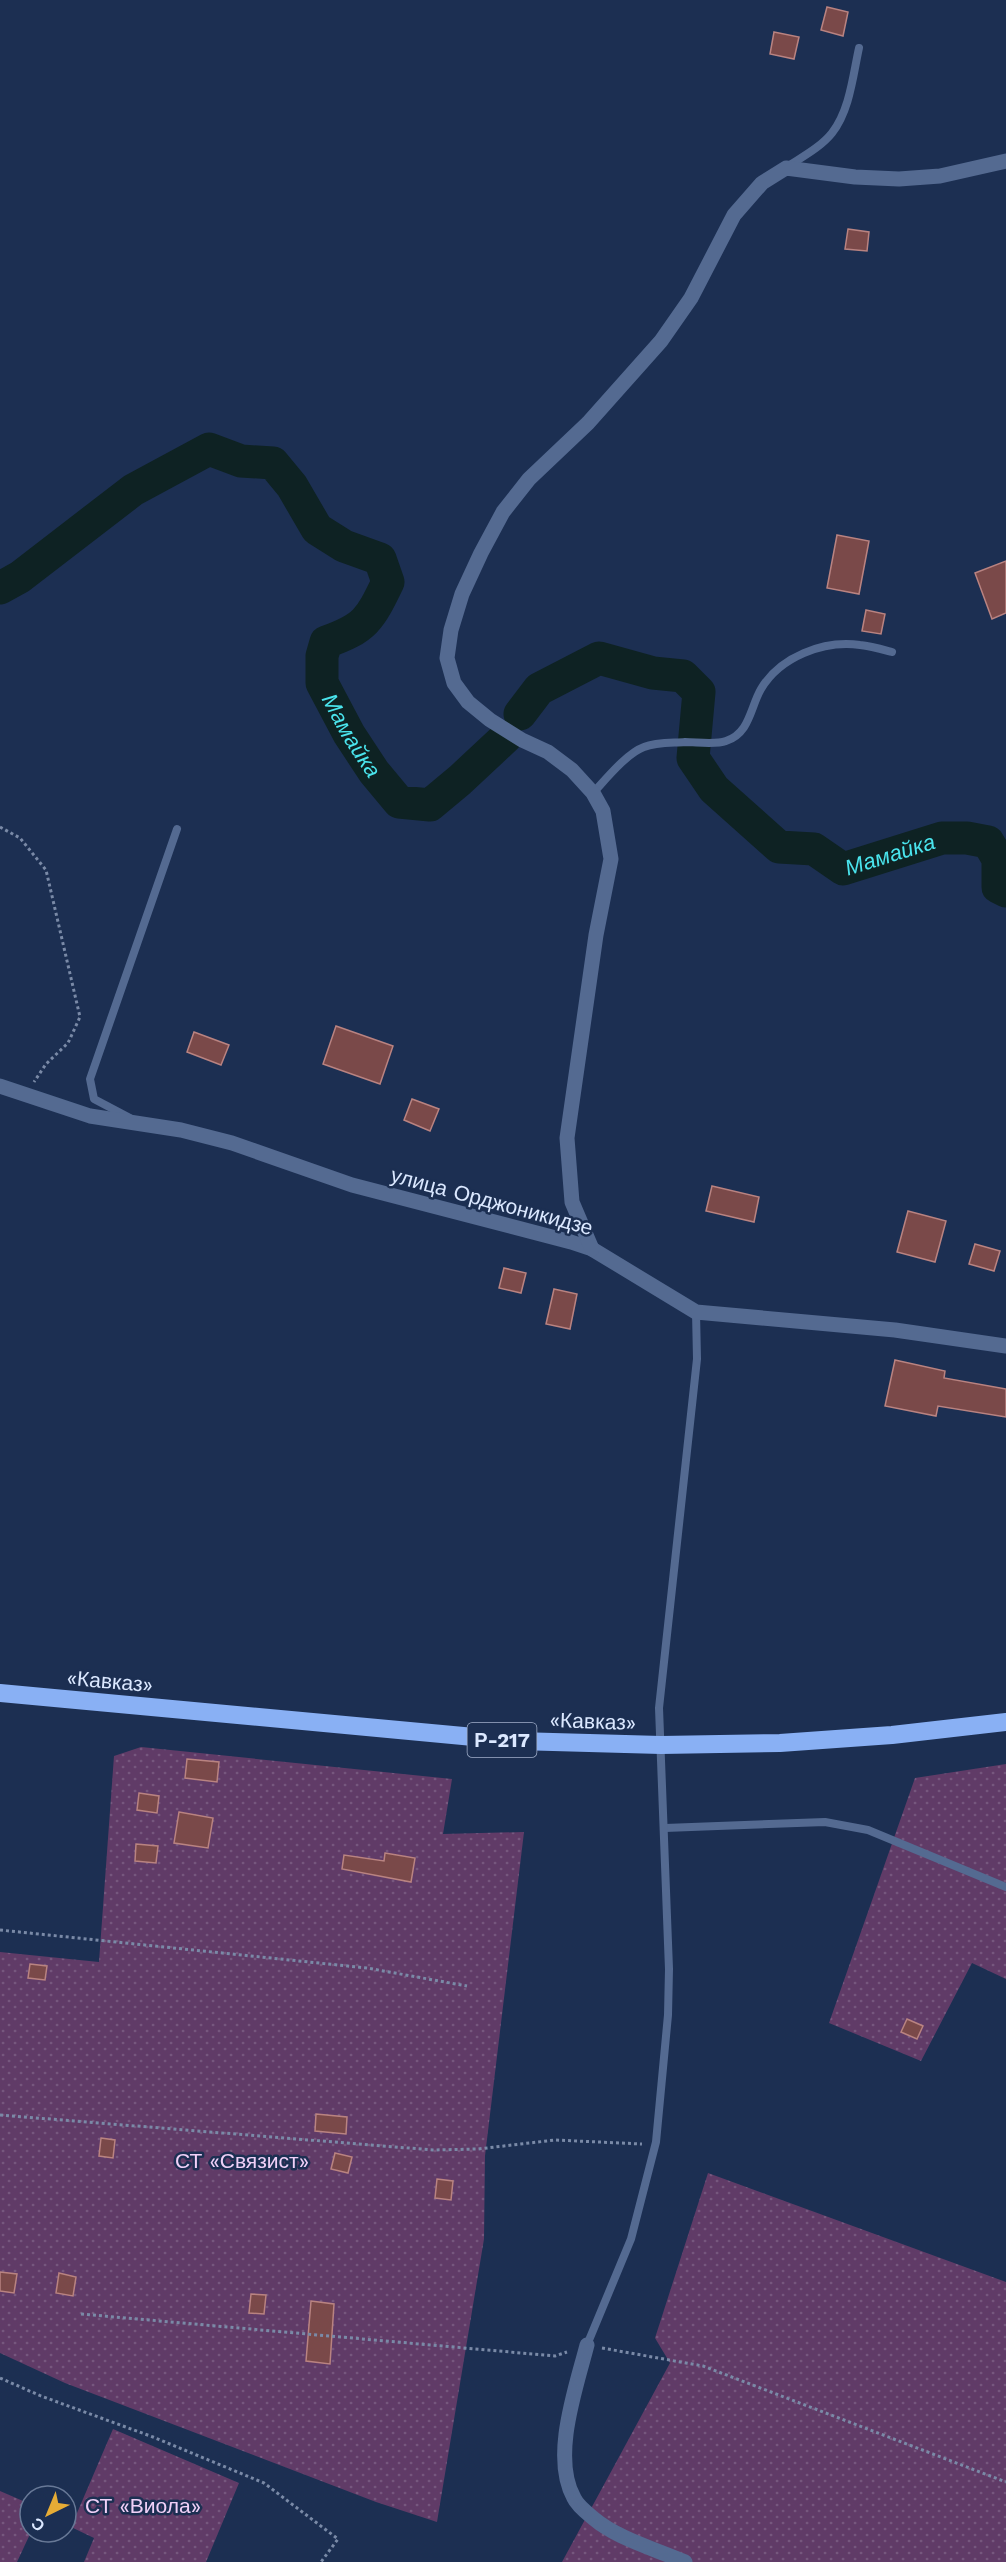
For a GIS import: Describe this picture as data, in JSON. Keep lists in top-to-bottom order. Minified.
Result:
{"streets":{"highway":["«Кавказ»","Р-217"],"street":["улица Орджоникидзе"]},"water":["Мамайка"],"parks":["СТ «Связист»","СТ «Виола»"],"north":"bottom left"}
